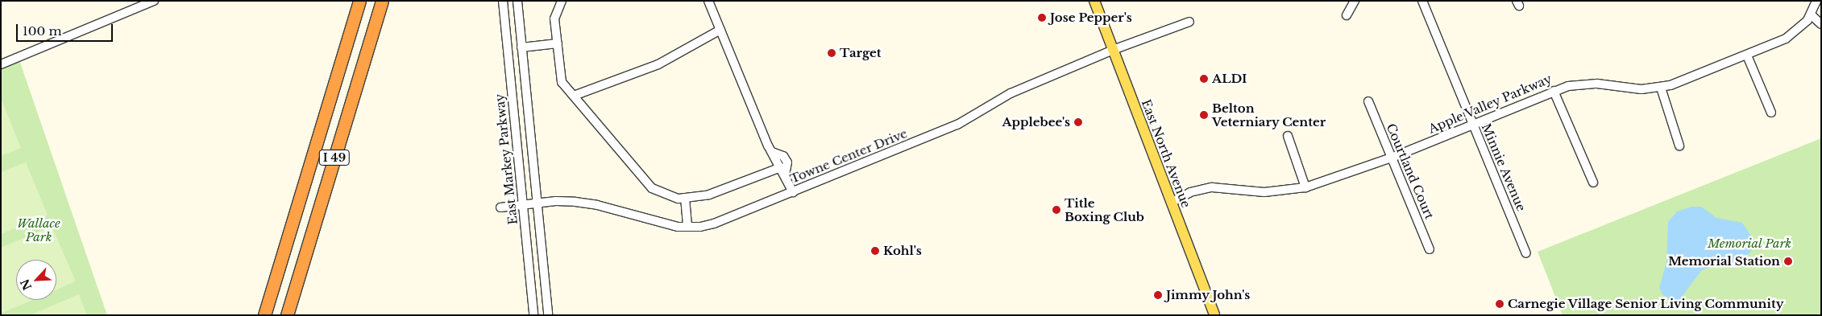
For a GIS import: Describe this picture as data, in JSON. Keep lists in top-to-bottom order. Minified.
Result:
{"streets":{"highway":["I 49"],"main road":["East North Avenue"],"street":["Apple Valley Parkway","Towne Center Drive","East Markey Parkway","Minnie Avenue","Courtland Court"]},"crossings":[["Apple Valley Parkway","East North Avenue"],["Apple Valley Parkway","Minnie Avenue"],["Apple Valley Parkway","Courtland Court"],["East North Avenue","Towne Center Drive"],["Towne Center Drive","East Markey Parkway"]],"parks":["Wallace Park","Memorial Park"],"places":["Jose Pepper's","Target","ALDI","Belton Veterniary Center","Applebee's","Title Boxing Club","Kohl's","Memorial Station","Jimmy John's","Carnegie Village Senior Living Community"],"scale_bar":"100 m","north":"bottom left"}
